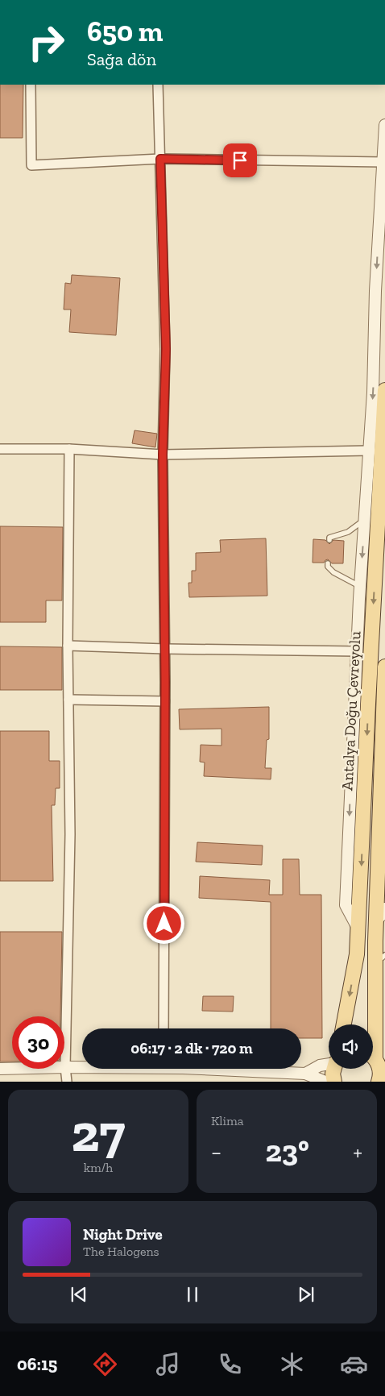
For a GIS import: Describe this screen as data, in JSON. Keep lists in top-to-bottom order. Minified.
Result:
{"streets":{"main road":["Antalya Doğu Çevreyolu"]},"page":{"turn":["650 m","Sağa dön"],"limit":"30","trip":"06:17 · 2 dk · 720 m","tile":[["27","km/h"],"Klima"],"heat":["−","23°","+"],"song":["Night Drive","The Halogens"],"tabs":"06:15"}}
